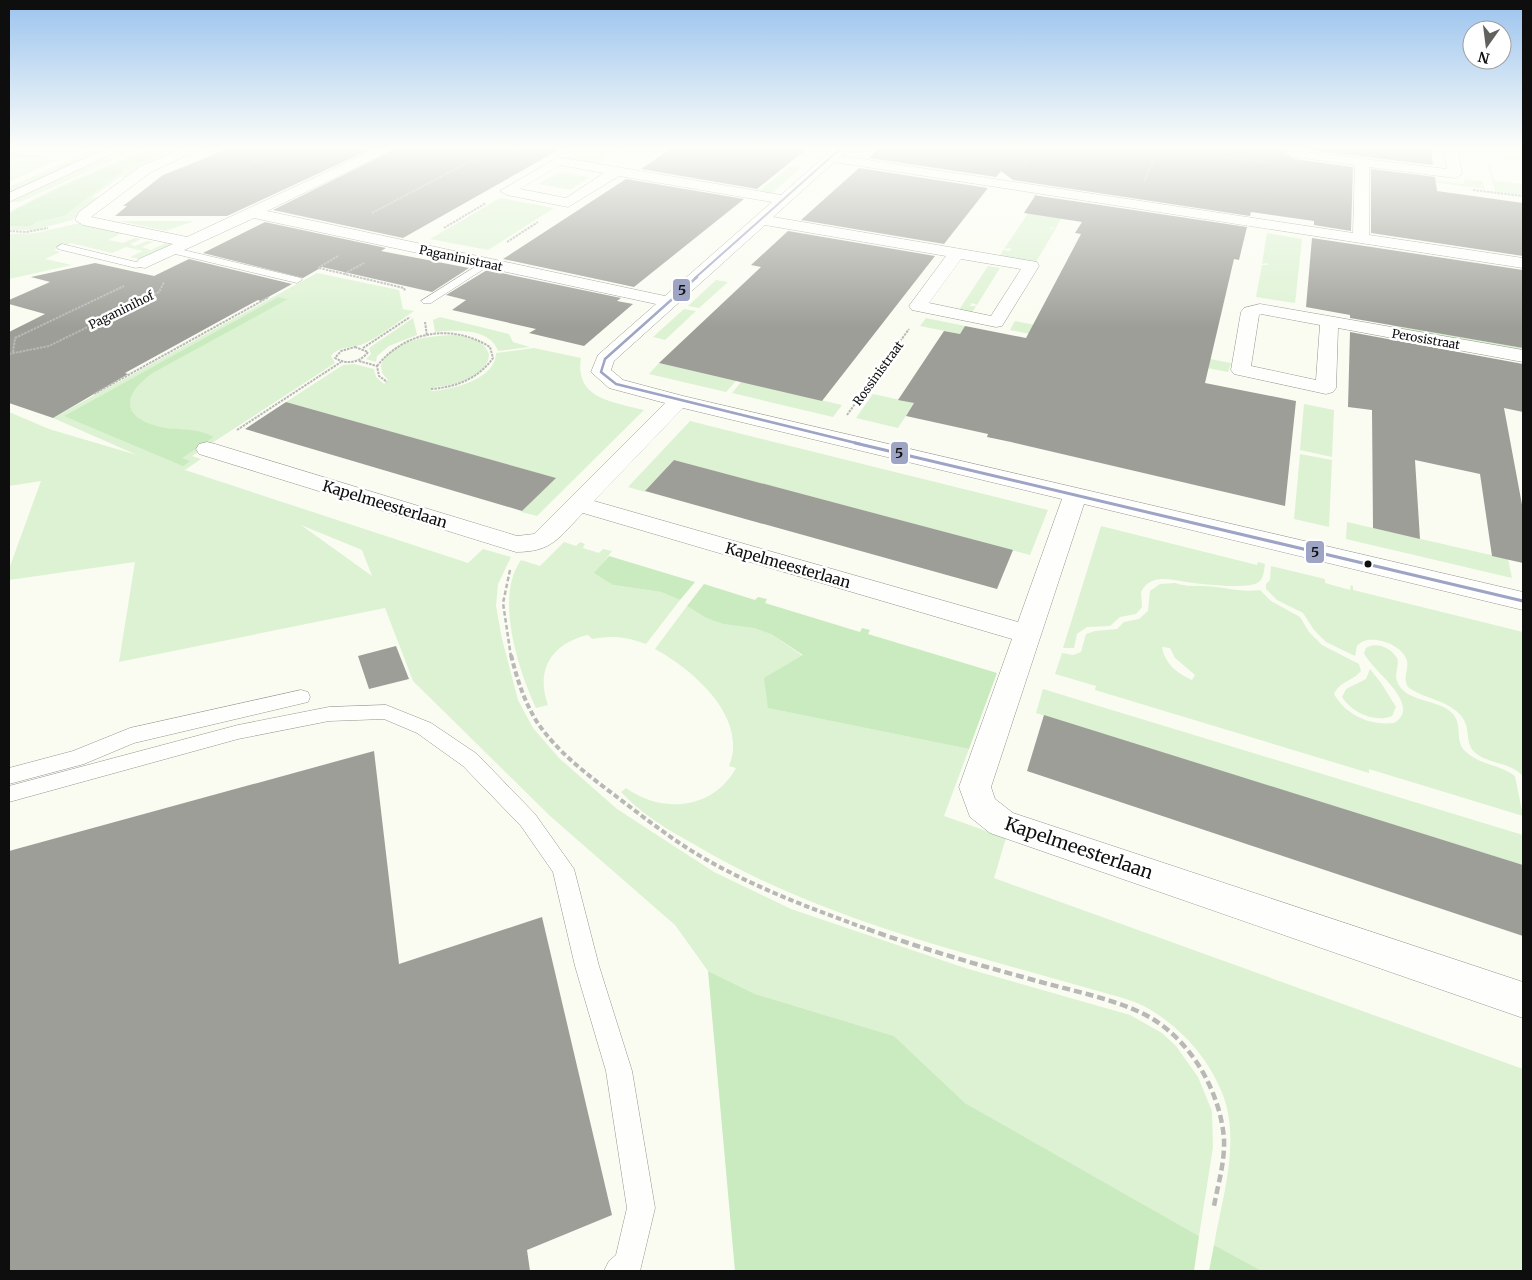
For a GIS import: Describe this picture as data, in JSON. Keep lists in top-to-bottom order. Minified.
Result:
{"streets":{"street":["Paganinistraat","Perosistraat","Kapelmeesterlaan"],"path":["Paganinihof","Rossinistraat"]},"lines":["transit line 5"],"north":"bottom"}
